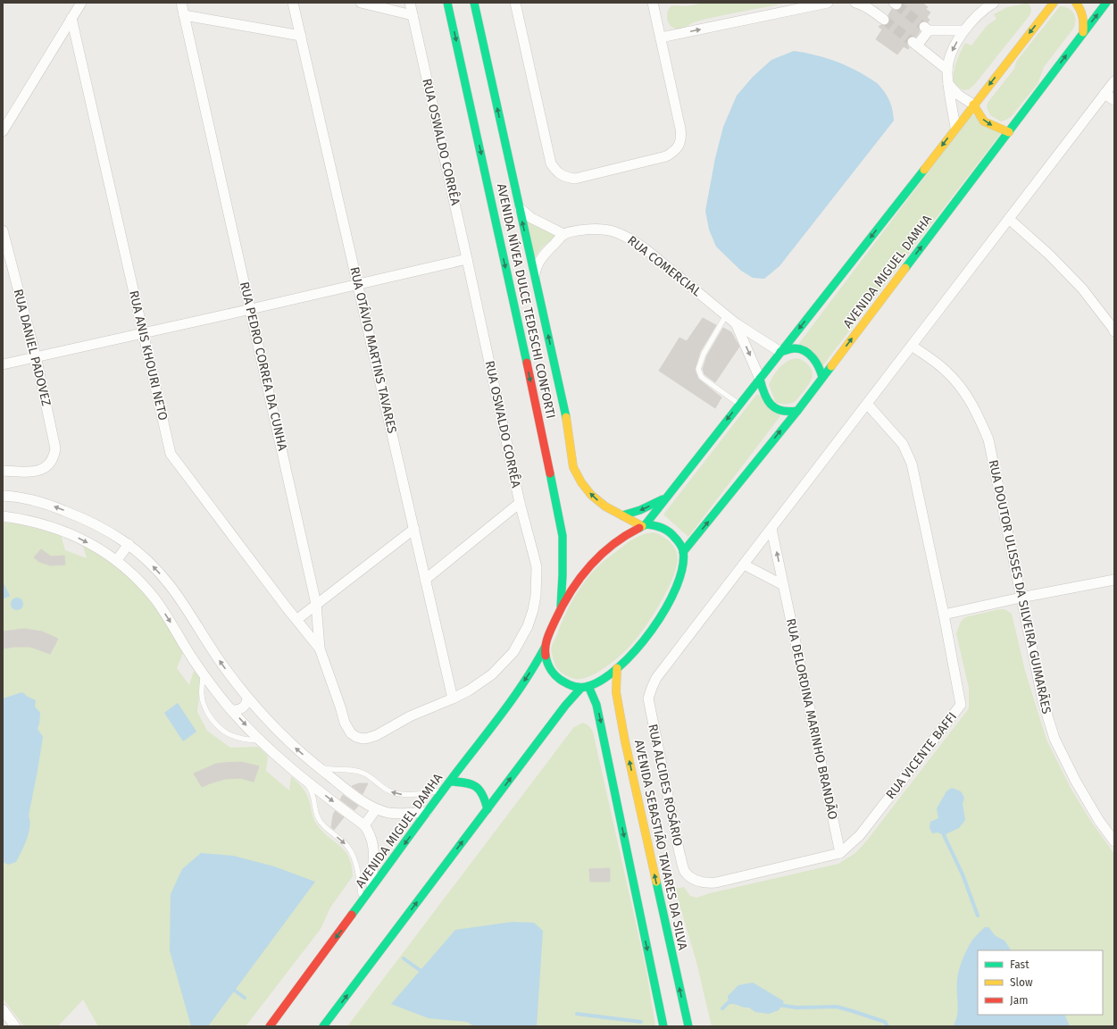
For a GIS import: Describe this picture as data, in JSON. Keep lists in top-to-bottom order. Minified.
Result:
{"streets":{"main road":["AVENIDA MIGUEL DAMHA","AVENIDA NÍVEA DULCE TEDESCHI CONFORTI","AVENIDA SEBASTIÃO TAVARES DA SILVA"],"street":["RUA OSWALDO CORRÊA","RUA COMERCIAL","RUA DANIEL PADOVEZ","RUA OTÁVIO MARTINS TAVARES","RUA ANIS KHOURI NETO","RUA PEDRO CORREA DA CUNHA","RUA DOUTOR ULISSES DA SILVEIRA GUIMARÃES","RUA DELORDINA MARINHO BRANDÃO","RUA VICENTE BAFFI","RUA ALCIDES ROSÁRIO"]},"crossings":[["RUA OSWALDO CORRÊA","RUA OTÁVIO MARTINS TAVARES"],["RUA OSWALDO CORRÊA","RUA PEDRO CORREA DA CUNHA"],["RUA COMERCIAL","AVENIDA MIGUEL DAMHA"],["AVENIDA MIGUEL DAMHA","AVENIDA NÍVEA DULCE TEDESCHI CONFORTI"],["RUA ANIS KHOURI NETO","RUA PEDRO CORREA DA CUNHA"],["RUA DELORDINA MARINHO BRANDÃO","RUA VICENTE BAFFI"],["RUA DELORDINA MARINHO BRANDÃO","RUA ALCIDES ROSÁRIO"],["RUA VICENTE BAFFI","RUA ALCIDES ROSÁRIO"]],"legend":["Fast","Slow","Jam"]}
